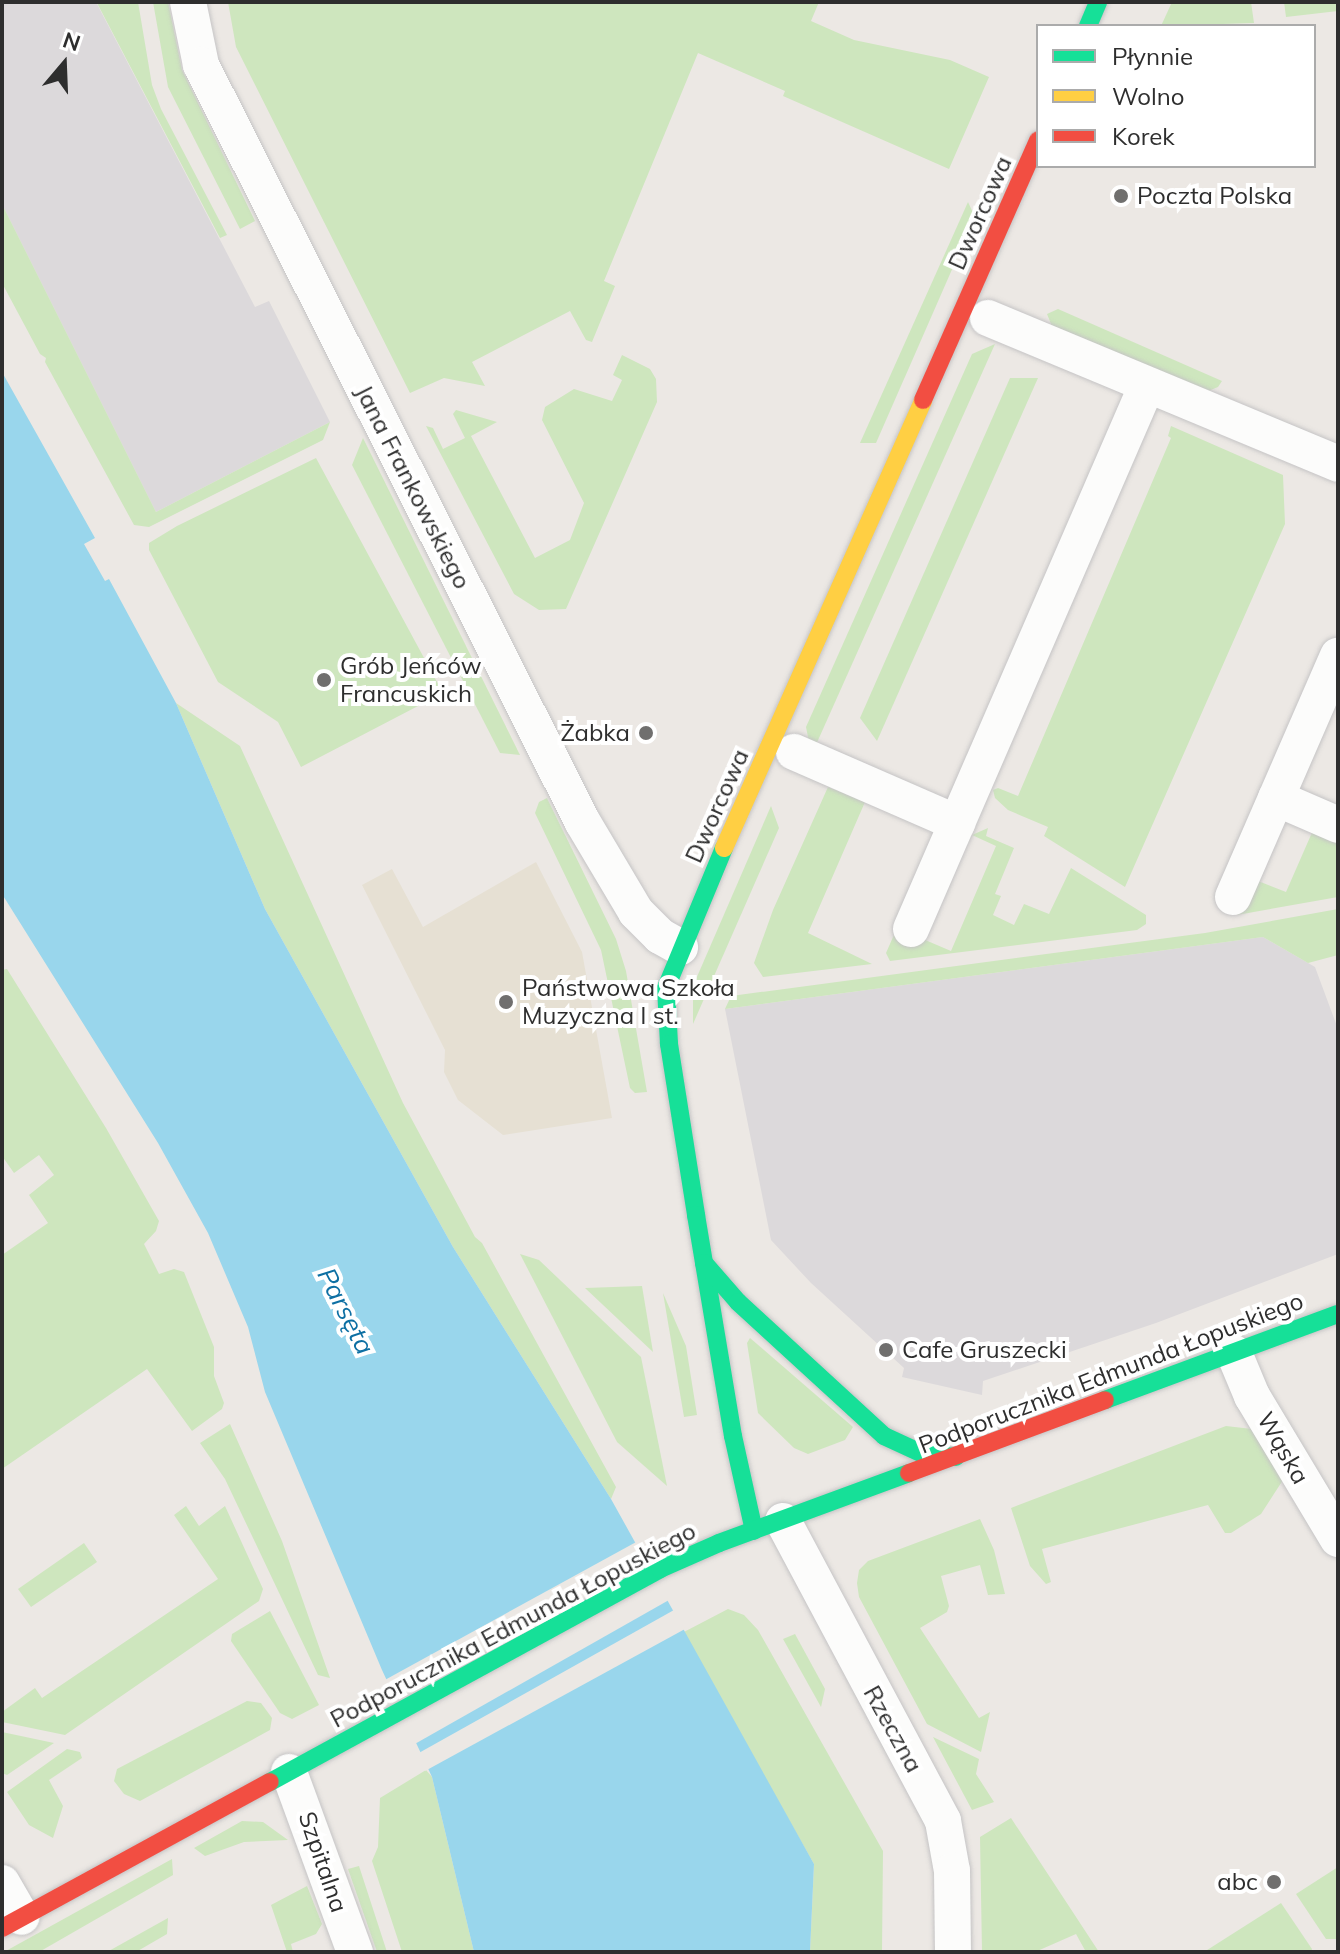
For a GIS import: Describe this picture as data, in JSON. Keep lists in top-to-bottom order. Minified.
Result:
{"streets":{"street":["Dworcowa","Jana Frankowskiego","Podporucznika Edmunda Łopuskiego","Wąska","Rzeczna","Szpitalna"]},"crossings":[["Dworcowa","Jana Frankowskiego"],["Dworcowa","Podporucznika Edmunda Łopuskiego"],["Dworcowa","Rzeczna"],["Podporucznika Edmunda Łopuskiego","Wąska"],["Podporucznika Edmunda Łopuskiego","Rzeczna"],["Podporucznika Edmunda Łopuskiego","Szpitalna"]],"water":["Parsęta"],"places":["Poczta Polska","Grób Jeńców Francuskich","Żabka","Państwowa Szkoła Muzyczna I st.","Cafe Gruszecki","abc"],"legend":["Płynnie","Wolno","Korek"],"north":"top"}
